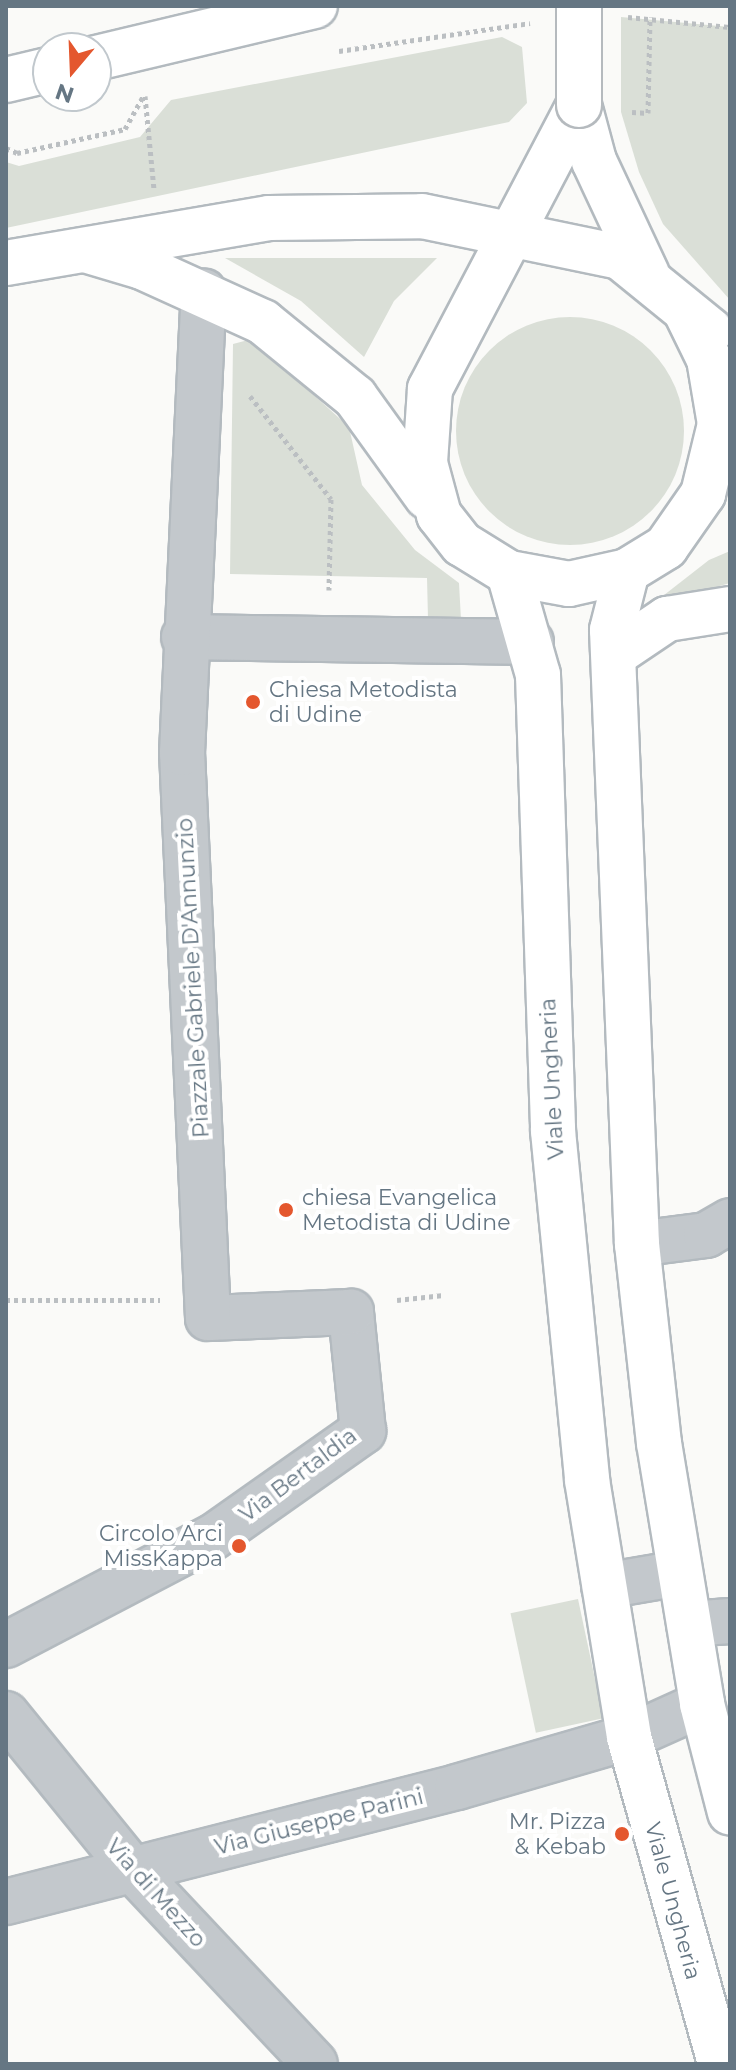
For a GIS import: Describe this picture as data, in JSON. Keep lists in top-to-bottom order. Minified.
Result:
{"streets":{"street":["Piazzale Gabriele D'Annunzio","Viale Ungheria","Via Bertaldia","Via Giuseppe Parini","Via di Mezzo"]},"crossings":[["Piazzale Gabriele D'Annunzio","Via Bertaldia"],["Viale Ungheria","Via Giuseppe Parini"],["Via Giuseppe Parini","Via di Mezzo"]],"places":["Chiesa Metodista di Udine","chiesa Evangelica Metodista di Udine","Circolo Arci MissKappa","Mr. Pizza & Kebab"],"north":"bottom"}
